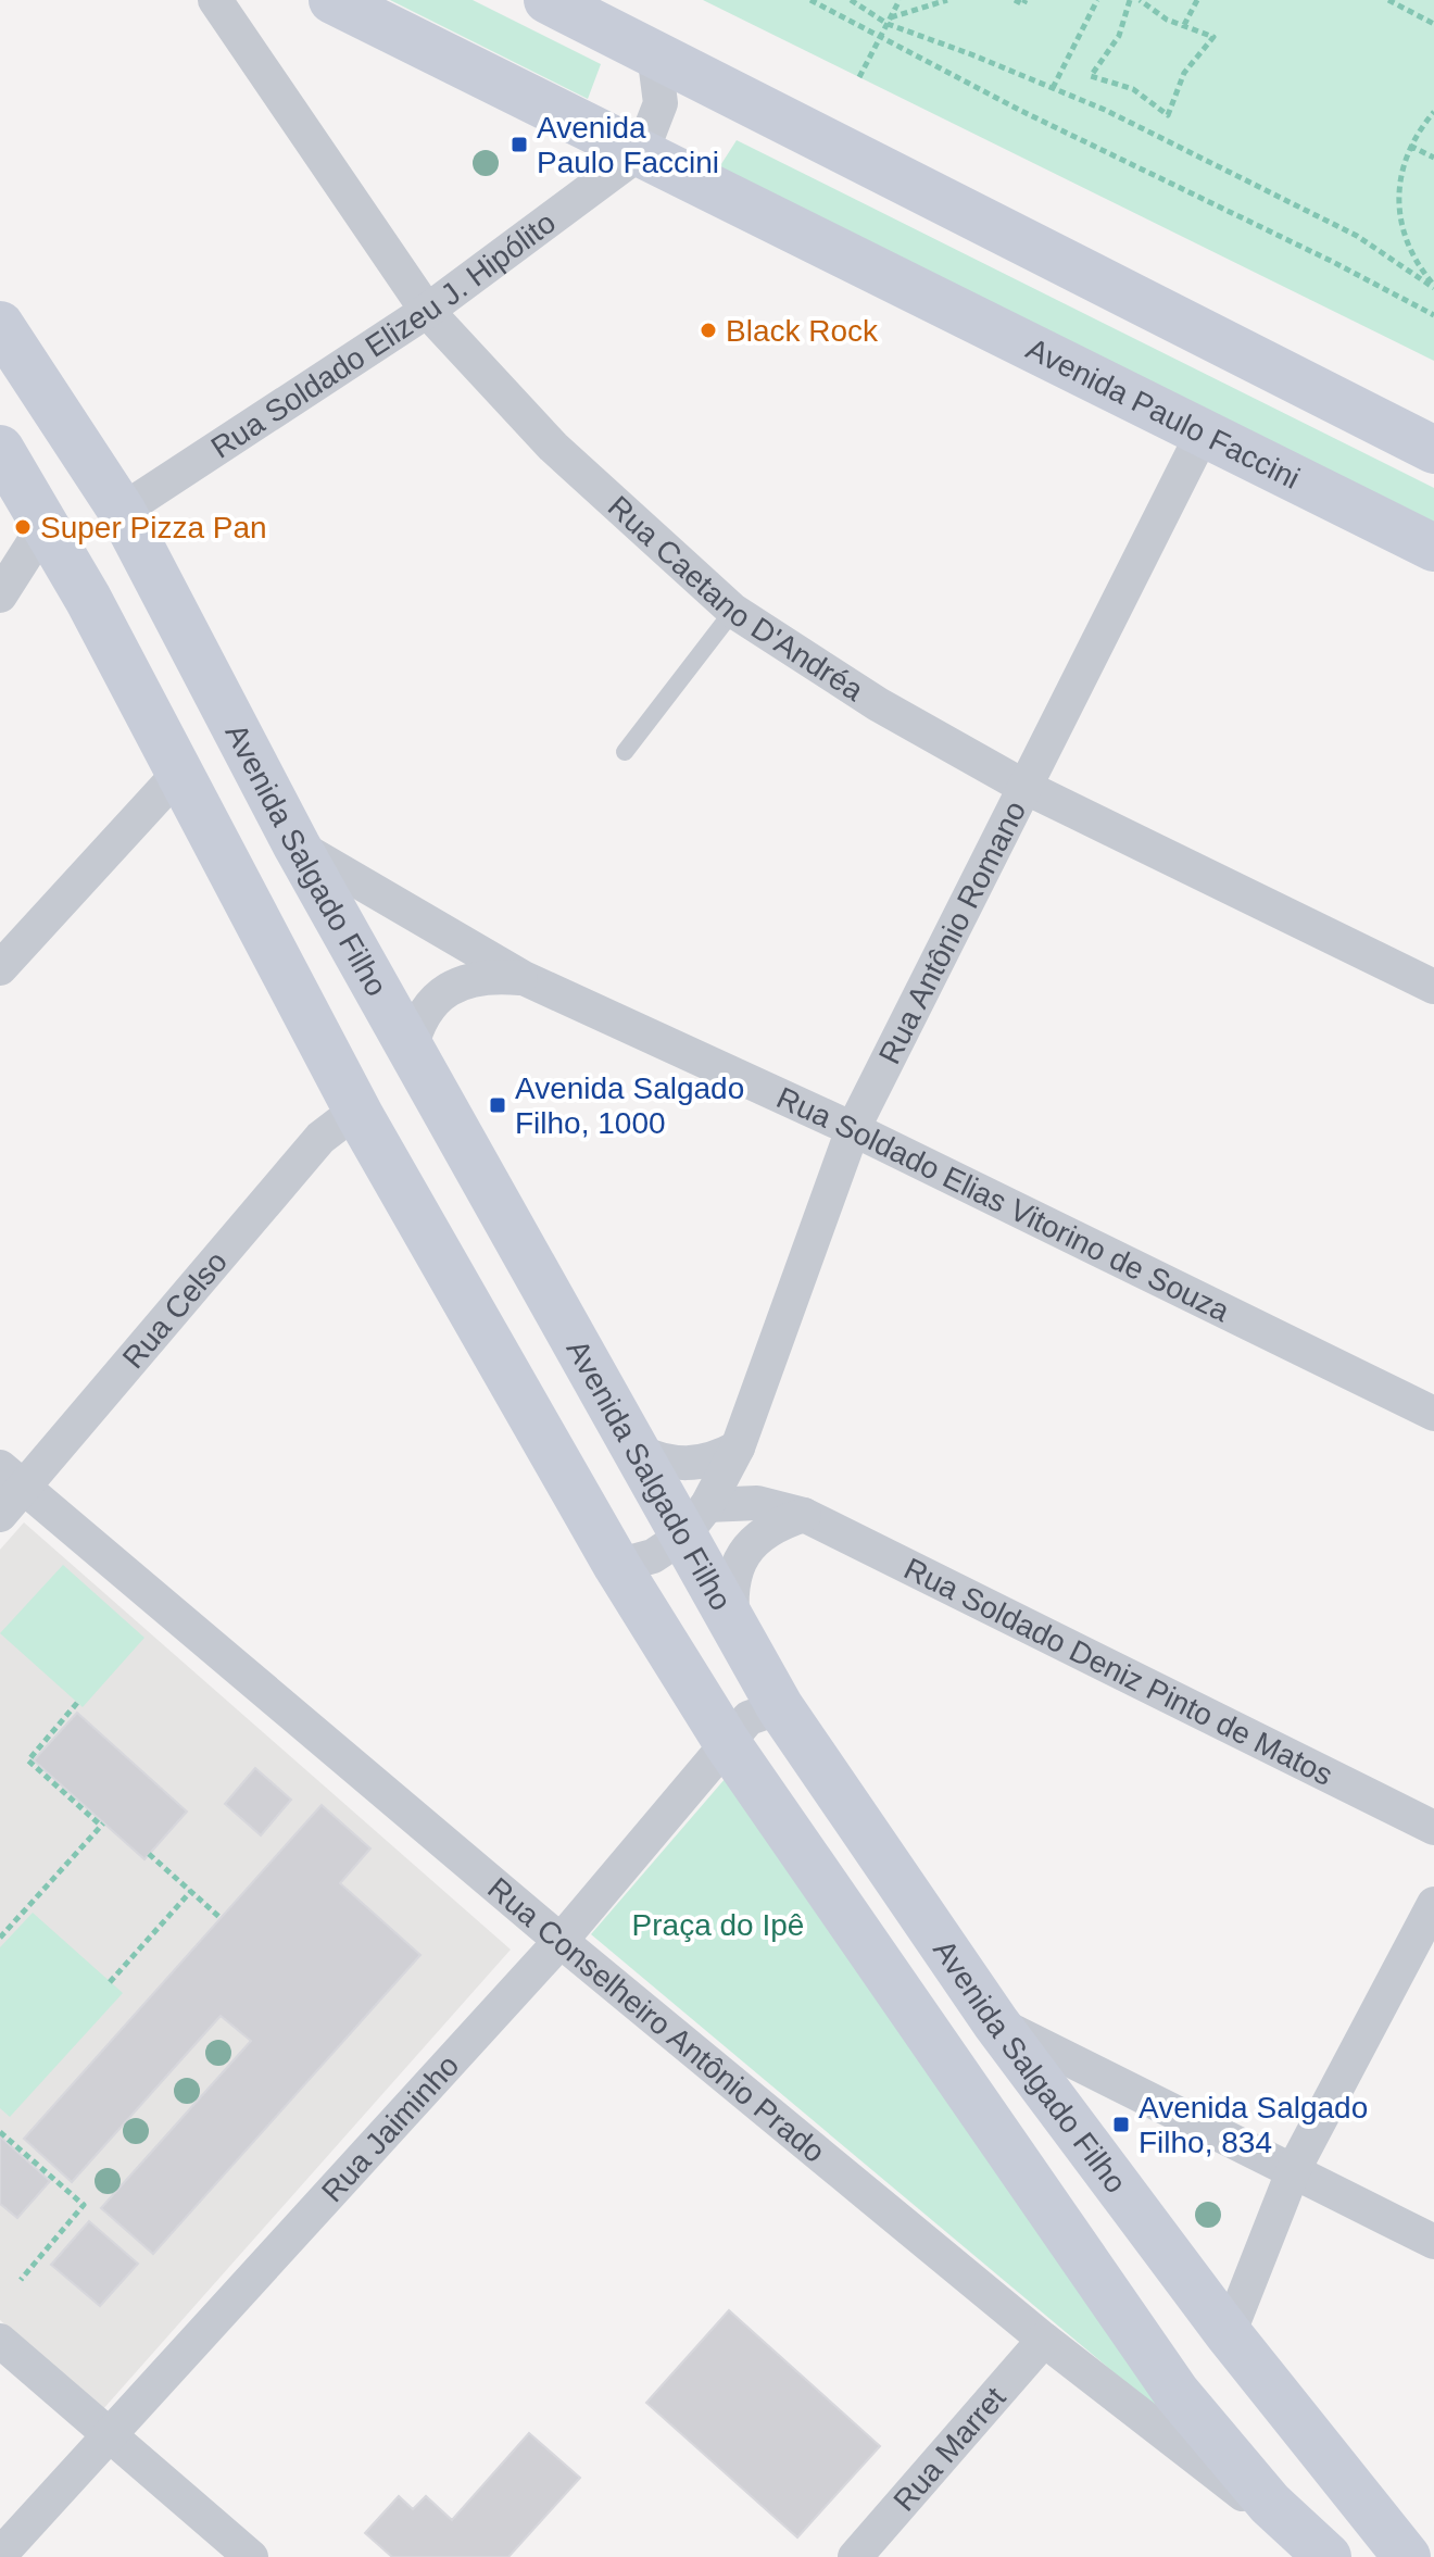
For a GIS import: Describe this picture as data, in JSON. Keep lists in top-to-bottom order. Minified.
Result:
{"streets":{"main road":["Avenida Paulo Faccini","Avenida Salgado Filho"],"street":["Rua Soldado Elizeu J. Hipólito","Rua Caetano D'Andréa","Rua Antônio Romano","Rua Soldado Elias Vitorino de Souza","Rua Celso","Rua Soldado Deniz Pinto de Matos","Rua Conselheiro Antônio Prado","Rua Jaiminho","Rua Marret"]},"crossings":[["Rua Soldado Elizeu J. Hipólito","Avenida Paulo Faccini"],["Rua Soldado Elizeu J. Hipólito","Rua Caetano D'Andréa"],["Rua Soldado Elizeu J. Hipólito","Avenida Salgado Filho"],["Avenida Paulo Faccini","Rua Antônio Romano"],["Rua Caetano D'Andréa","Rua Antônio Romano"],["Avenida Salgado Filho","Rua Antônio Romano"],["Avenida Salgado Filho","Rua Soldado Elias Vitorino de Souza"],["Avenida Salgado Filho","Rua Soldado Deniz Pinto de Matos"],["Avenida Salgado Filho","Rua Jaiminho"],["Rua Antônio Romano","Rua Soldado Elias Vitorino de Souza"],["Rua Antônio Romano","Rua Soldado Deniz Pinto de Matos"],["Rua Celso","Rua Conselheiro Antônio Prado"],["Rua Conselheiro Antônio Prado","Rua Jaiminho"],["Rua Conselheiro Antônio Prado","Rua Marret"]],"parks":["Praça do Ipê"],"places":{"transit":["Avenida Paulo Faccini","Avenida Salgado Filho, 1000","Avenida Salgado Filho, 834"],"other":["Black Rock","Super Pizza Pan"]}}
